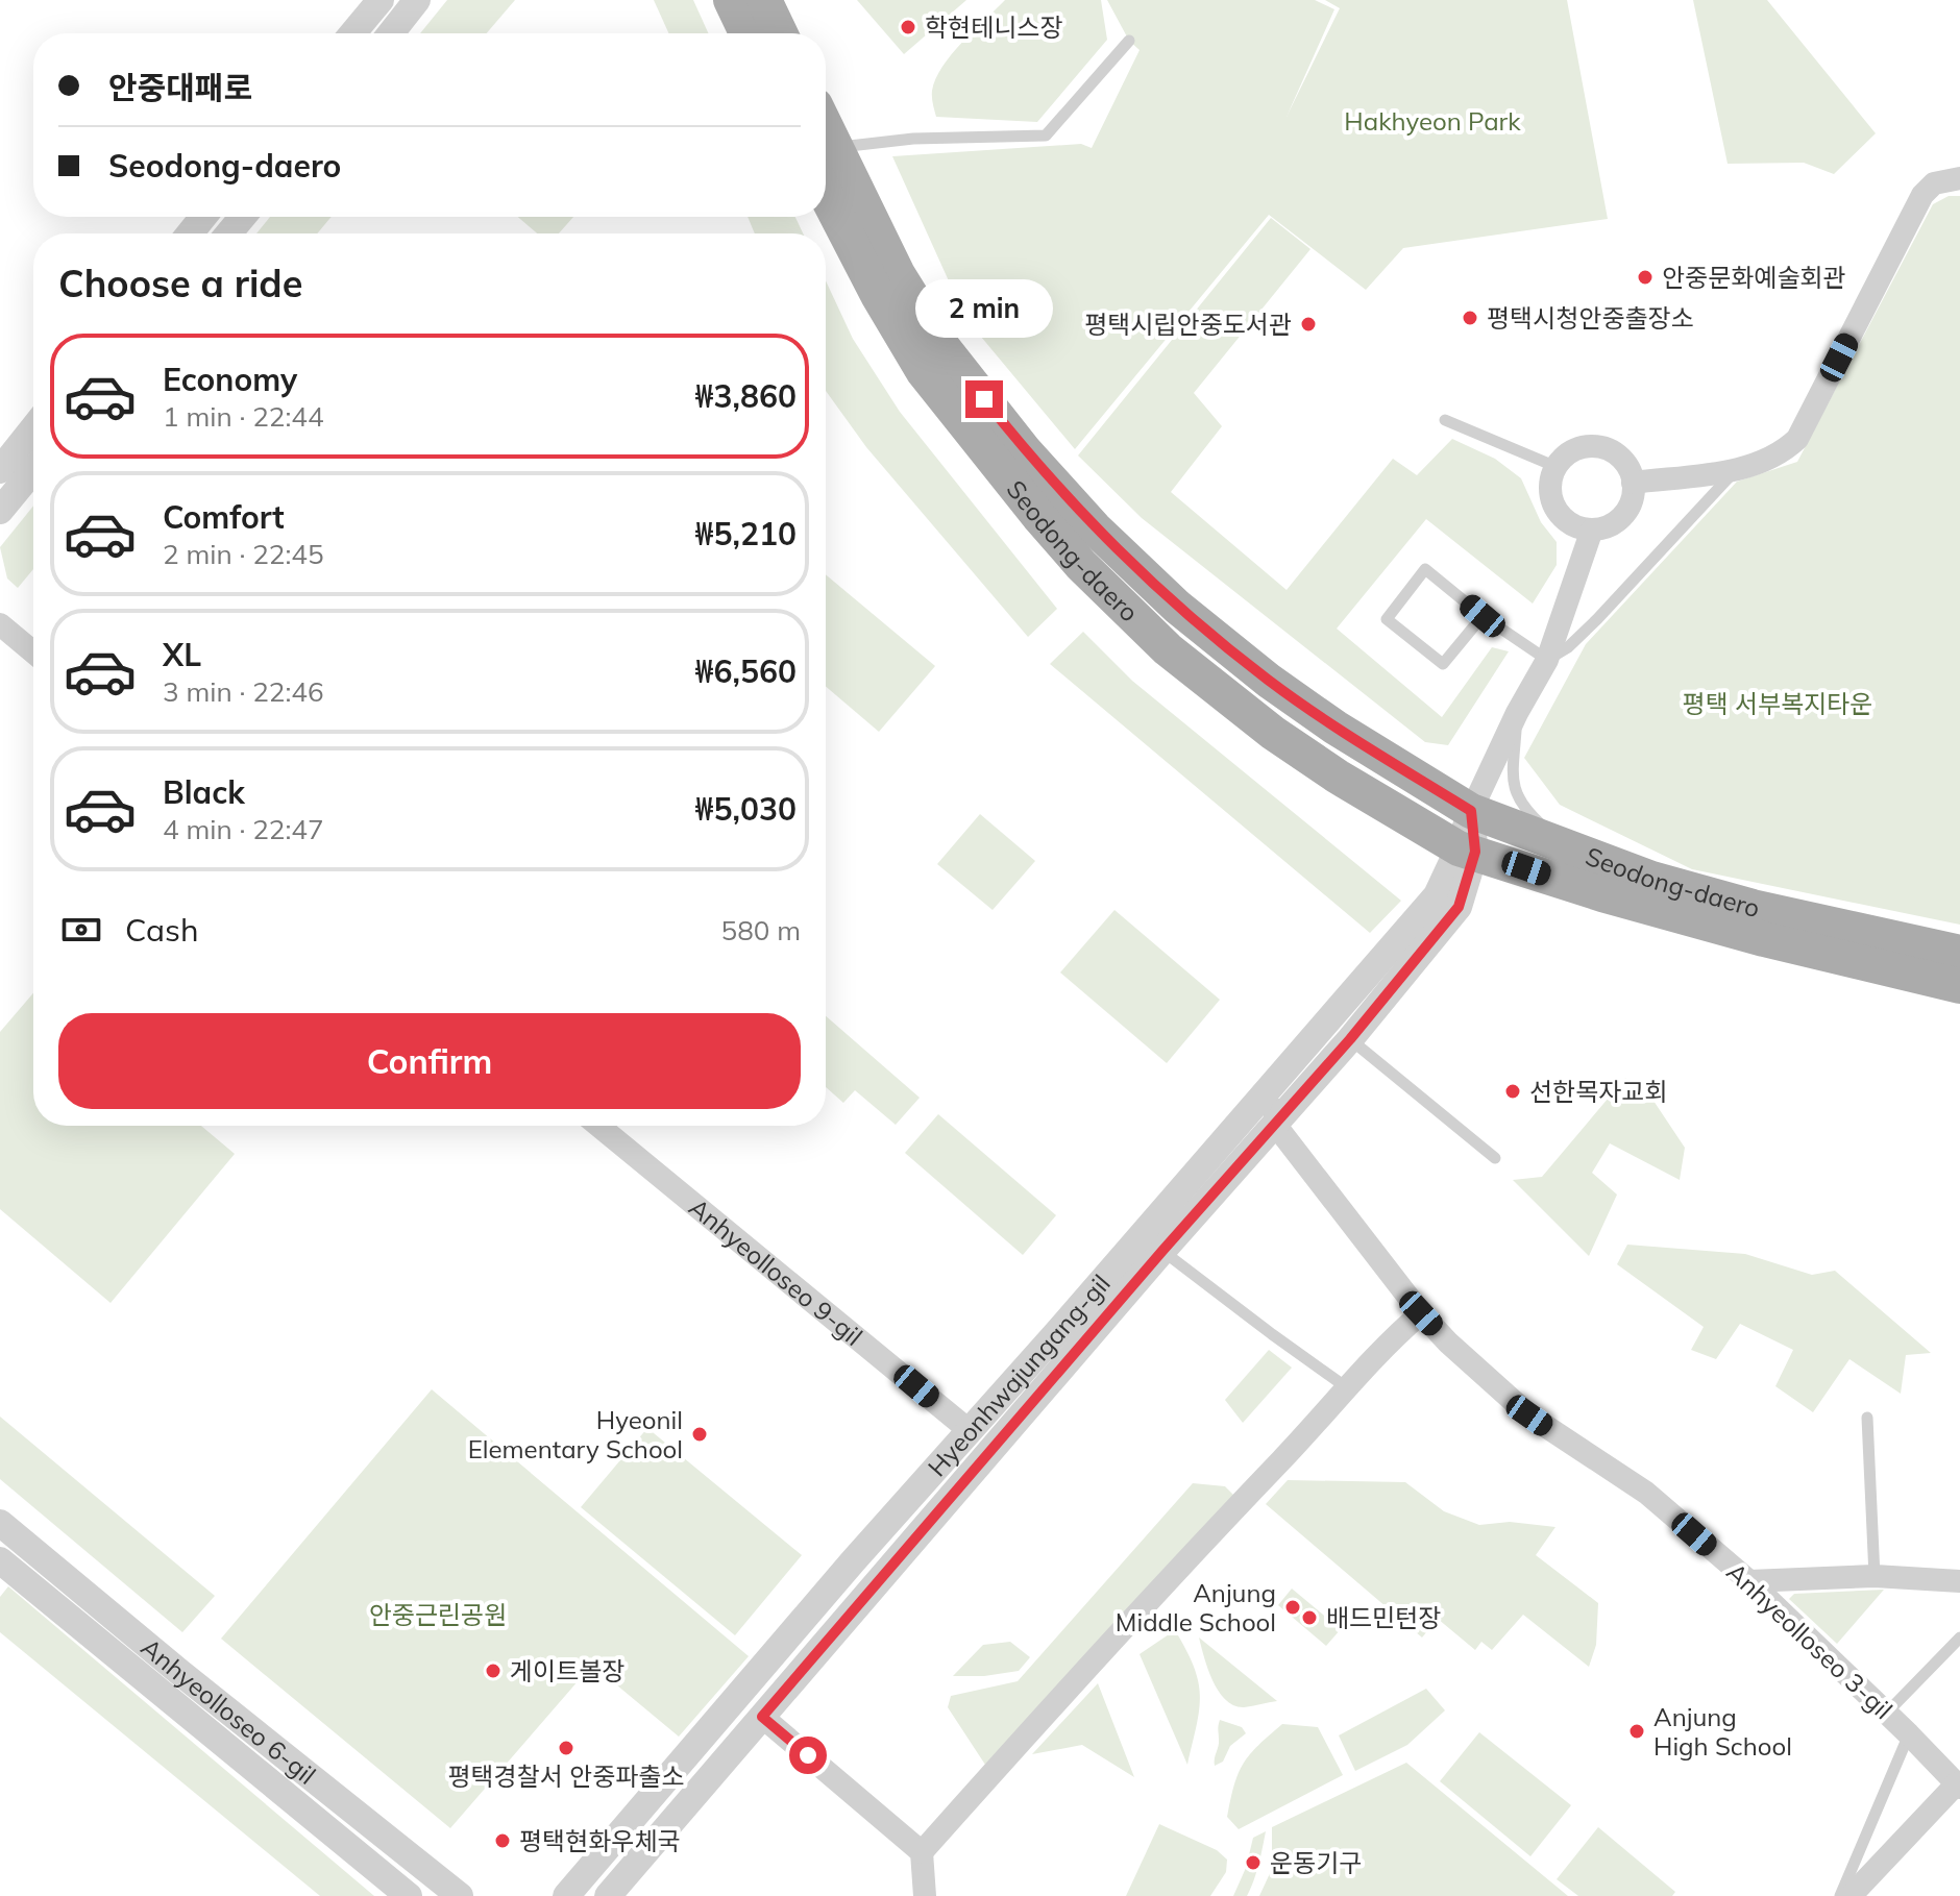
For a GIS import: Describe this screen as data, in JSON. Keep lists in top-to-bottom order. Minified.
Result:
{"streets":{"main road":["Seodong-daero"],"street":["Anhyeolloseo 9-gil","Hyeonhwajungang-gil","Anhyeolloseo 3-gil","Anhyeolloseo 6-gil"]},"crossings":[["Seodong-daero","Hyeonhwajungang-gil"],["Anhyeolloseo 9-gil","Hyeonhwajungang-gil"]],"parks":["Hakhyeon Park","평택 서부복지타운","안중근린공원"],"places":["학현테니스장","안중문화예술회관","평택시청안중출장소","평택시립안중도서관","선한목자교회","Hyeonil Elementary School","Anjung Middle School","배드민턴장","게이트볼장","Anjung High School","평택경찰서 안중파출소","평택현화우체국","운동기구"],"page":{"banner":["안중대패로","Seodong-daero"],"heading":"Choose a ride","bubble":"2 min","list":[{"name":"Economy","note":"1 min · 22:44","value":"₩3,860"},{"name":"Comfort","note":"2 min · 22:45","value":"₩5,210"},{"name":"XL","note":"3 min · 22:46","value":"₩6,560"},{"name":"Black","note":"4 min · 22:47","value":"₩5,030"}],"pay":["Cash","580 m"],"buttons":"Confirm"}}
